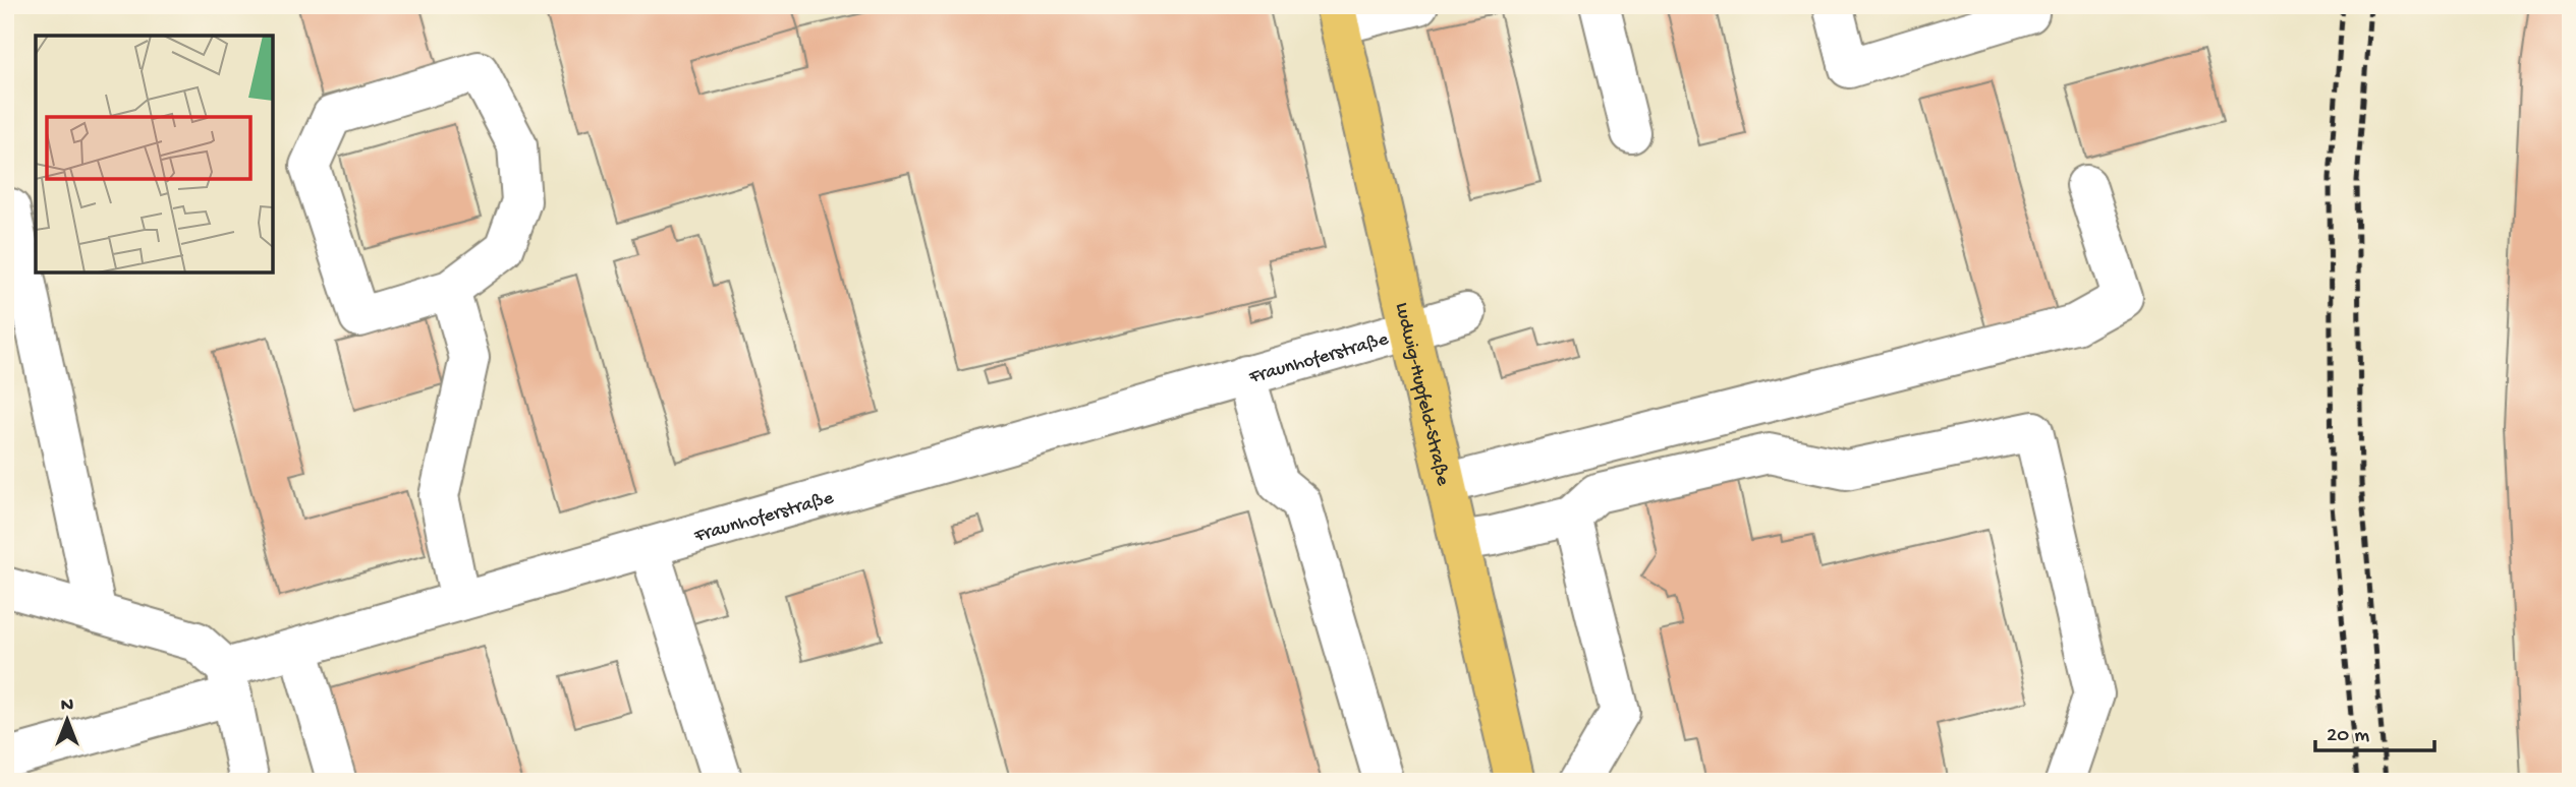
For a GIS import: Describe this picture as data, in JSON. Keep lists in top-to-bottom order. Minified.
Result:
{"streets":{"main road":["Ludwig-Hupfeld-Straße"],"lane":["Fraunhoferstraße"]},"crossings":[["Fraunhoferstraße","Ludwig-Hupfeld-Straße"]],"scale_bar":"20 m","north":"top"}
